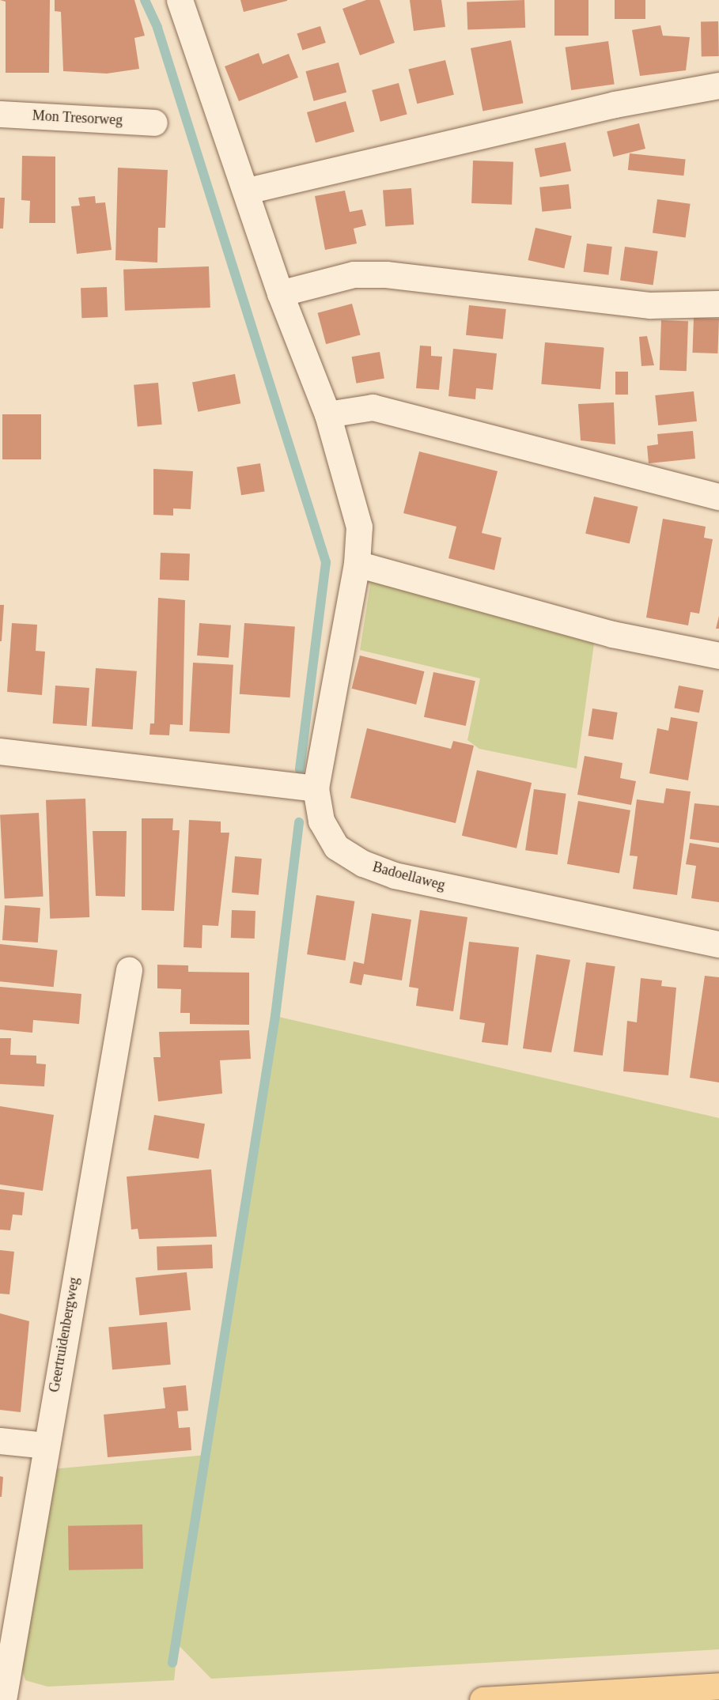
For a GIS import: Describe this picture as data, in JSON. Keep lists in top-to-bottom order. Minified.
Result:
{"streets":{"street":["Mon Tresorweg","Badoellaweg","Geertruidenbergweg"]}}
